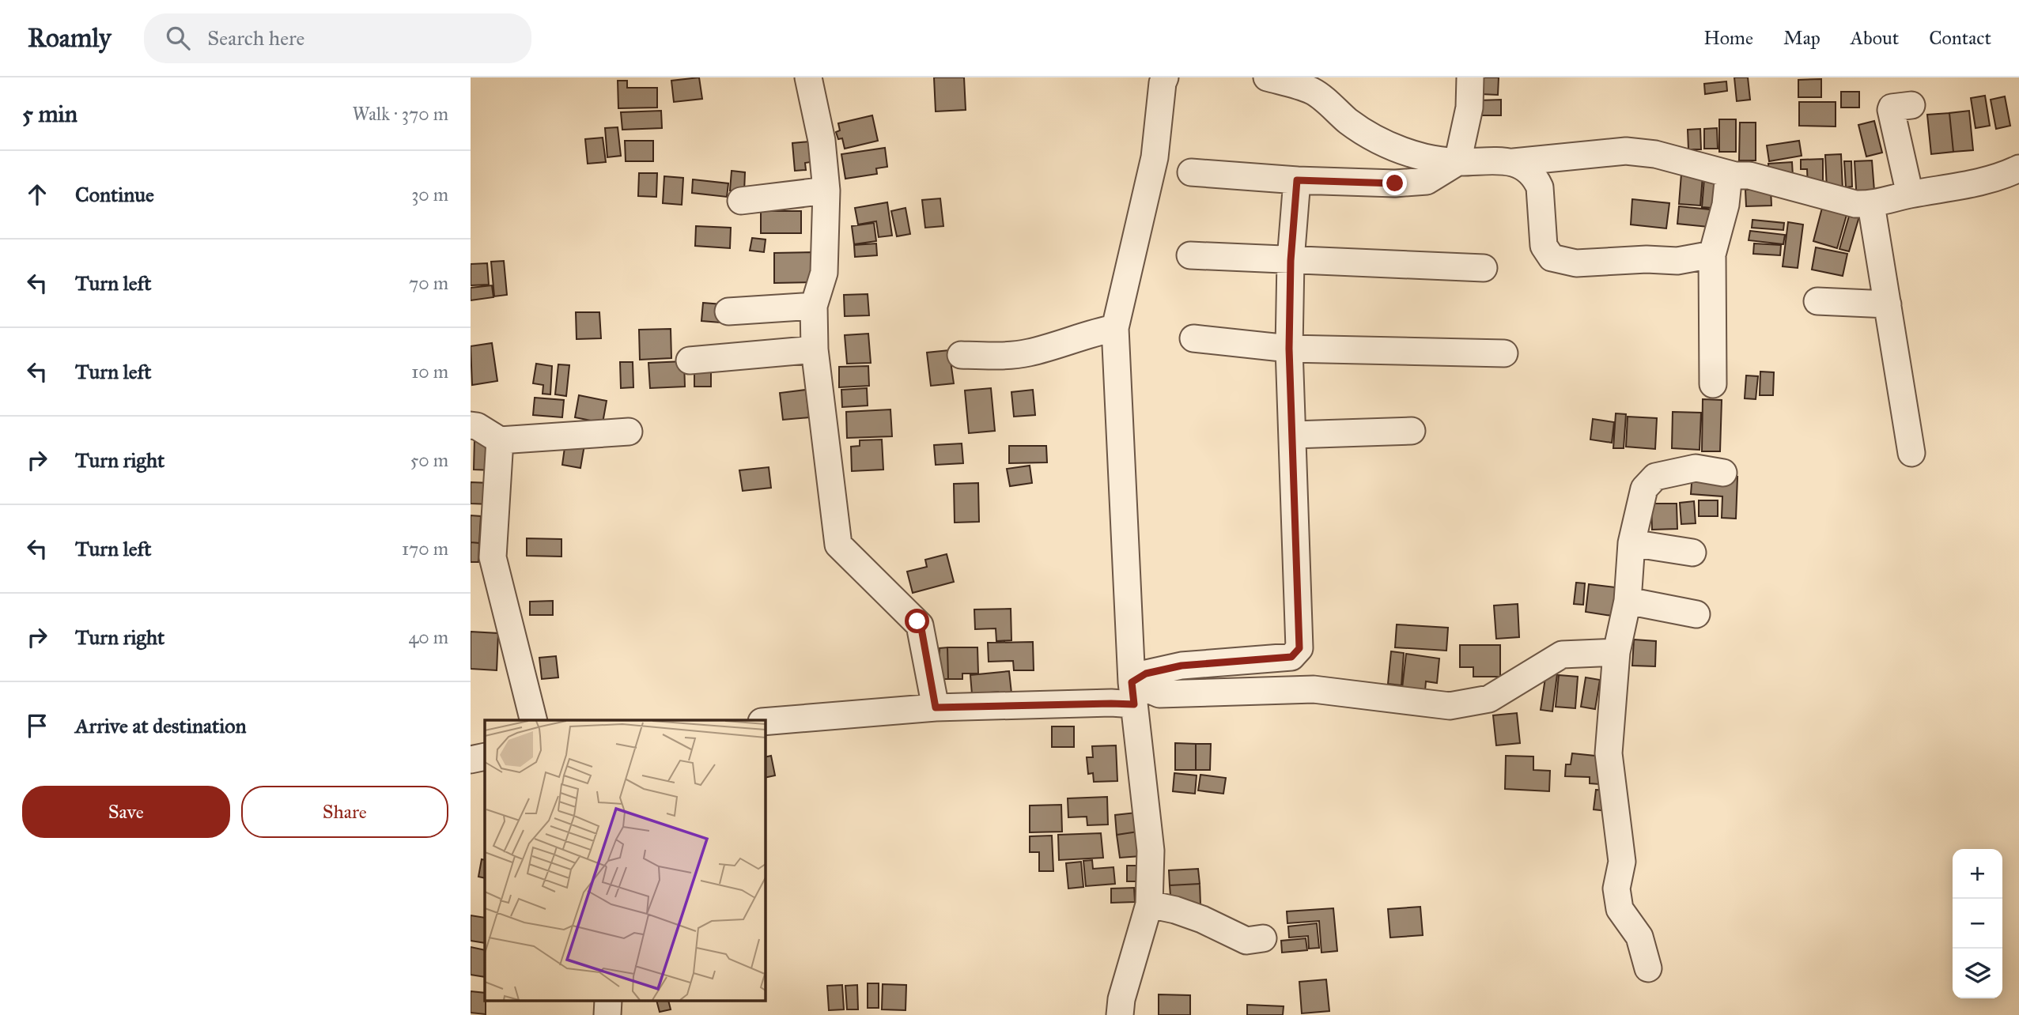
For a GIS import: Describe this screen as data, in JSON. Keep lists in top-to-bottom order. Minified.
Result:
{"page":{"header":"Roamly","search":"Search here","nav":["Home","Map","About","Contact"],"heading":["5 min","Walk · 370 m"],"list":[["Continue","30 m"],["Turn left","70 m"],["Turn left","10 m"],["Turn right","50 m"],["Turn left","170 m"],["Turn right","40 m"],"Arrive at destination"],"buttons":["Save","Share"],"map_buttons":["+","−"]}}
